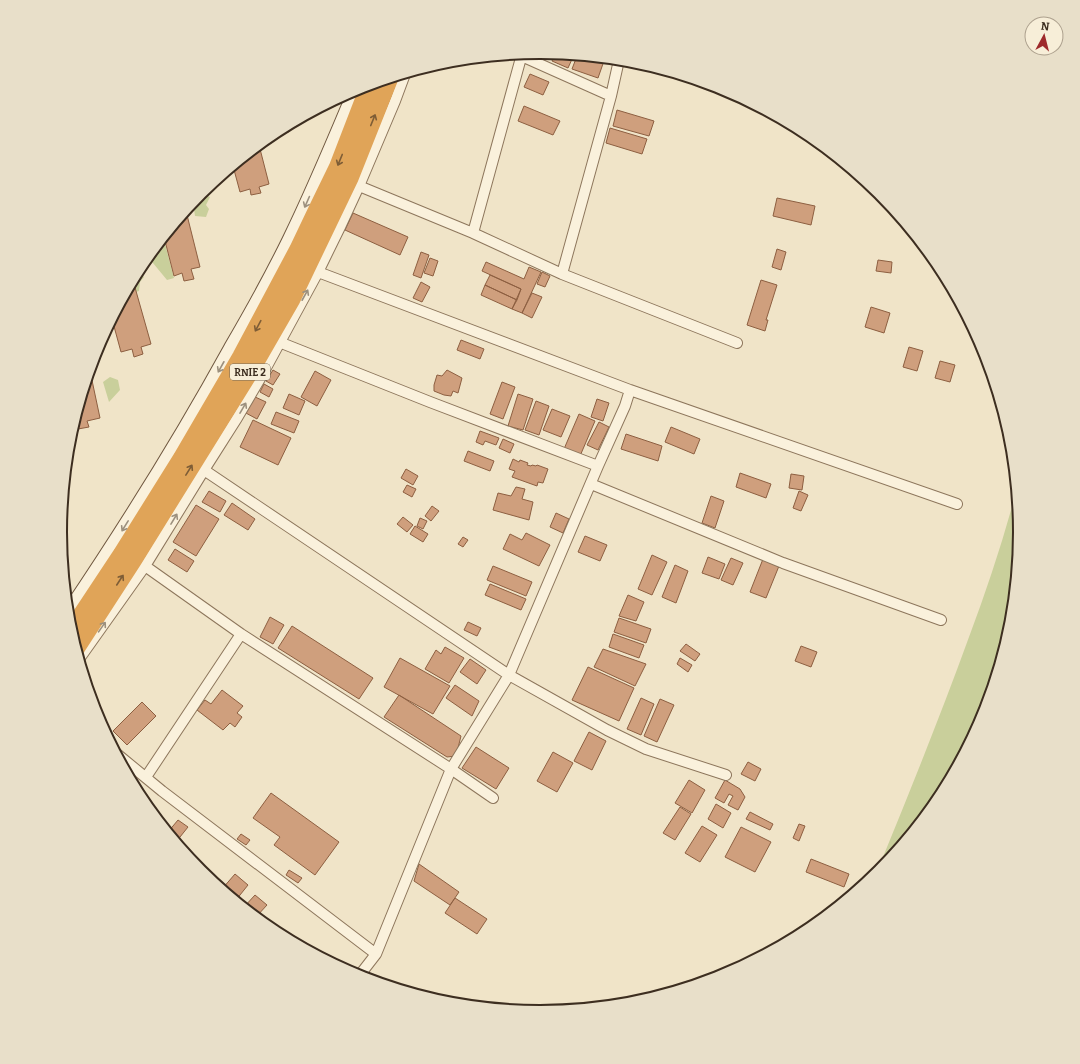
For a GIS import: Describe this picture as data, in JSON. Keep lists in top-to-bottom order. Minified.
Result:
{"streets":{"highway":["RNIE 2"]},"north":"top"}
